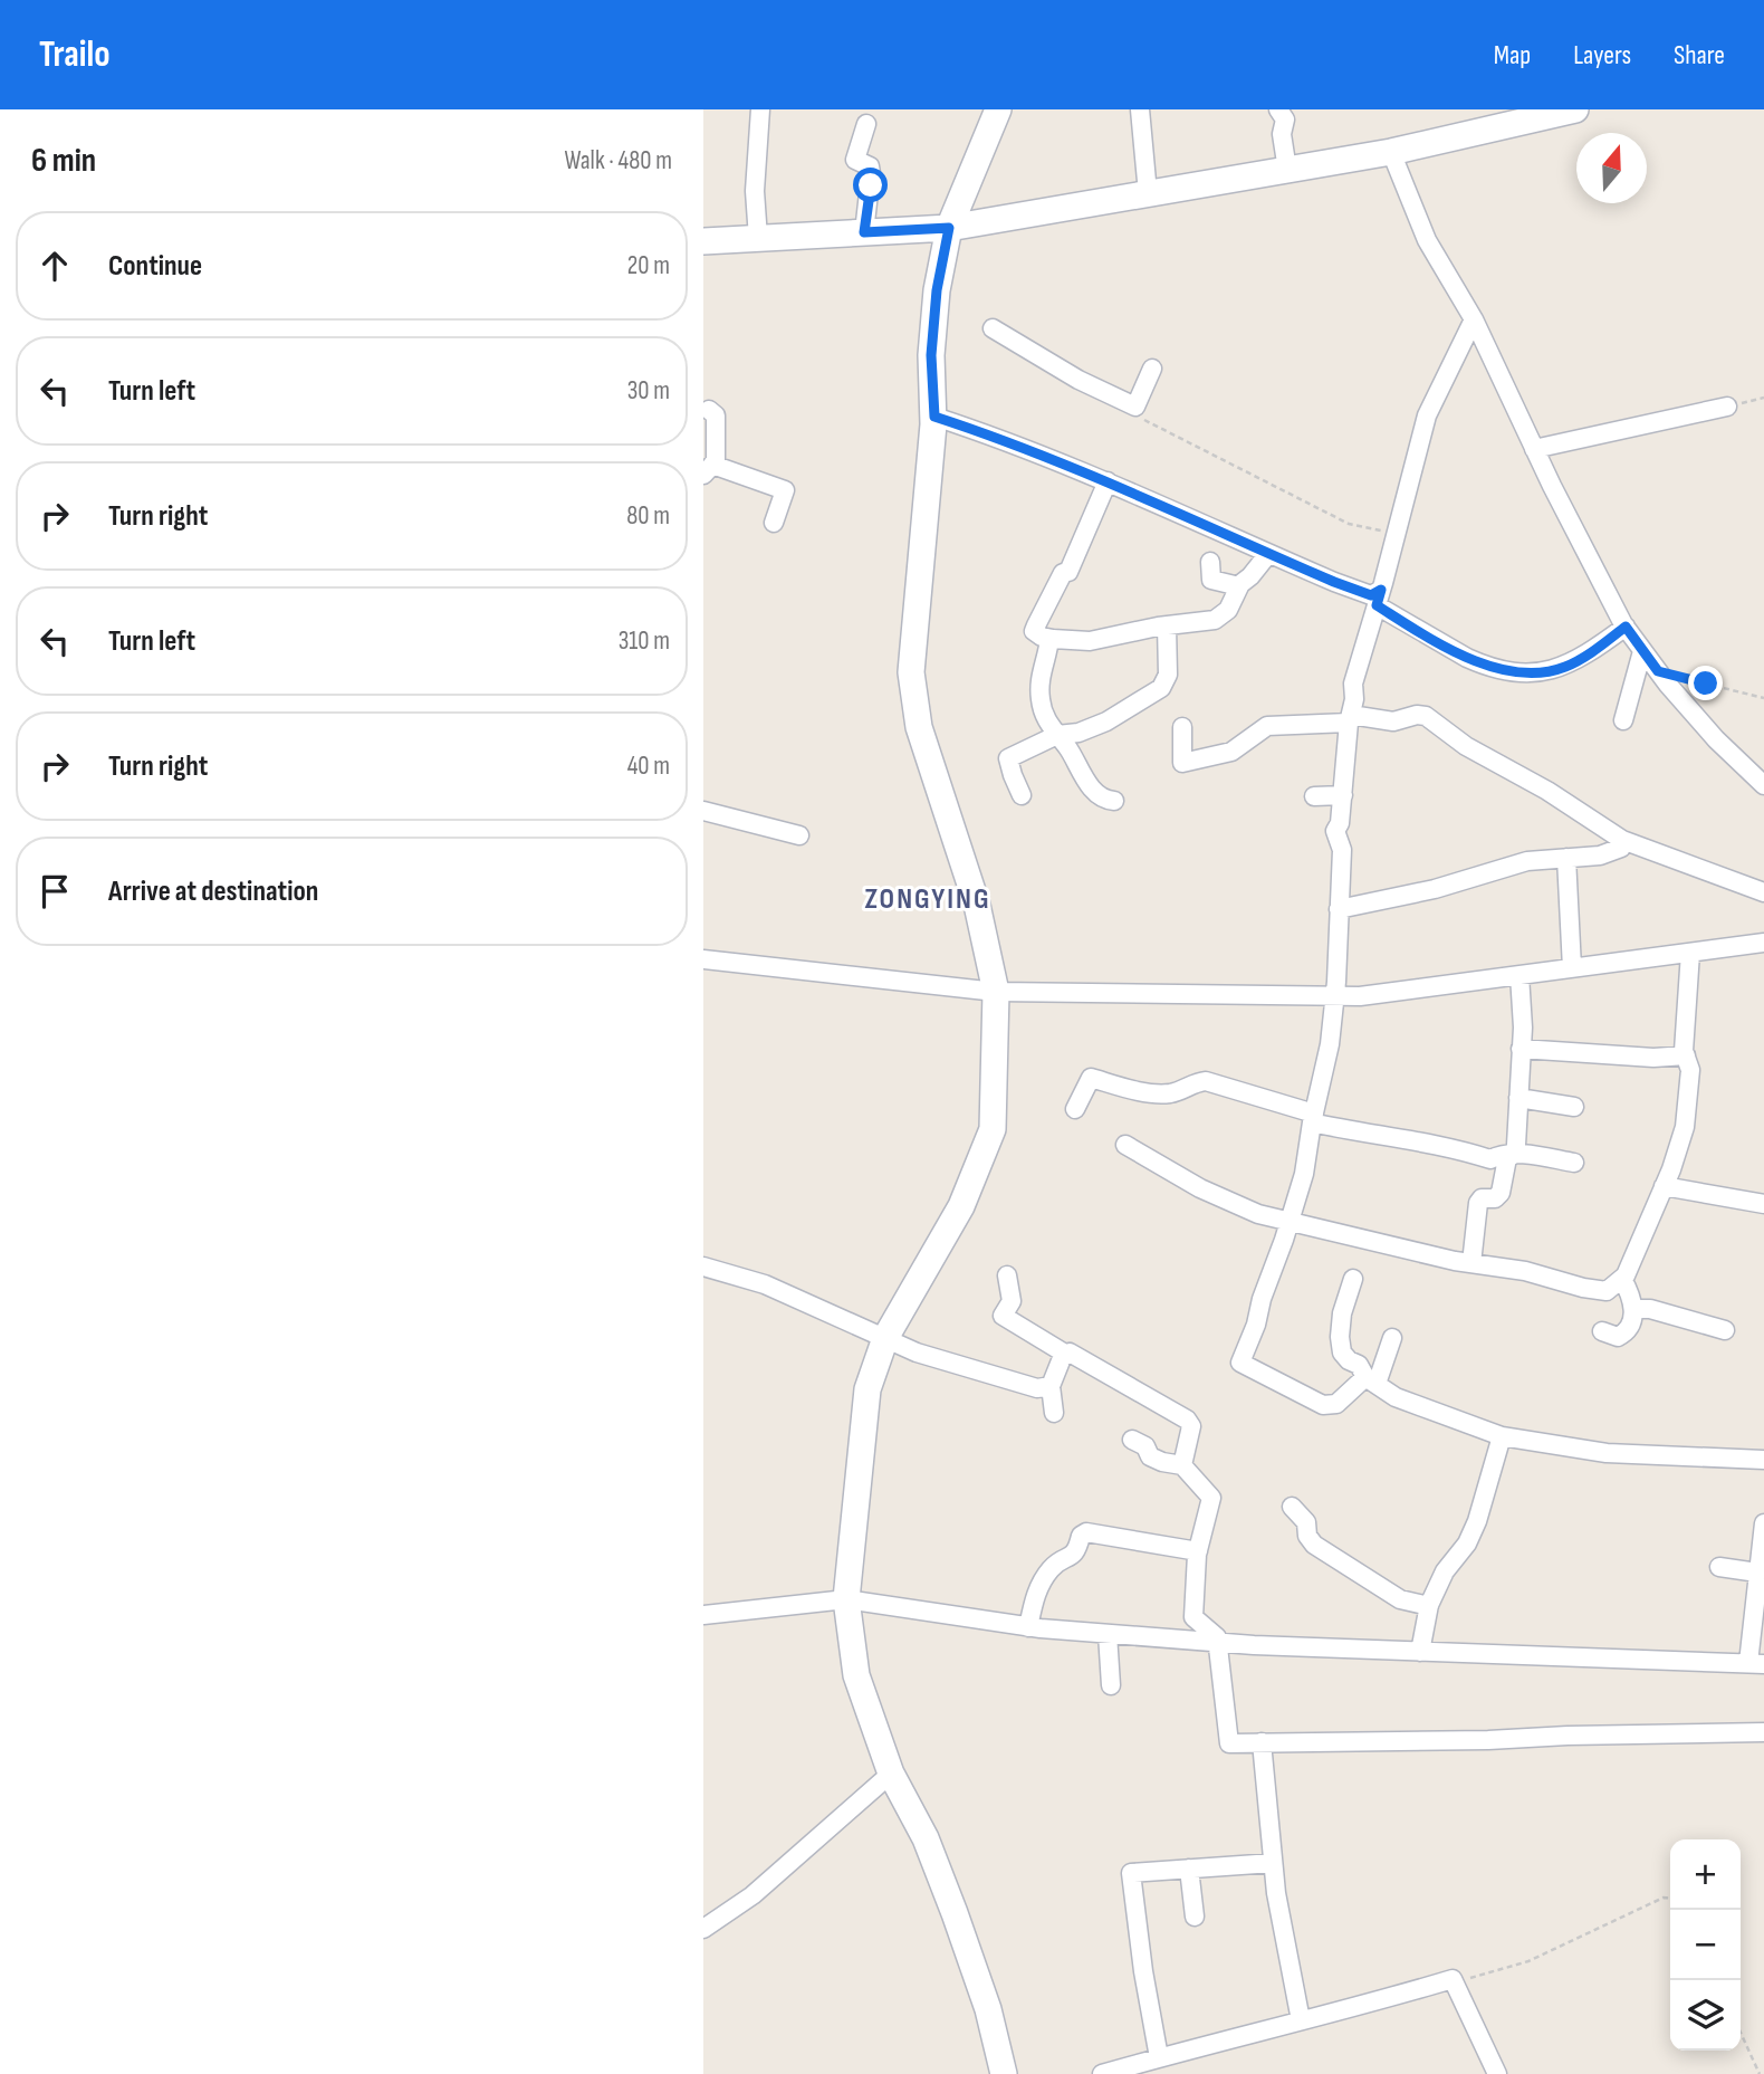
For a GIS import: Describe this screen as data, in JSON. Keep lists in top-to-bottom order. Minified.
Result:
{"districts":["ZONGYING"],"north":"top","page":{"header":"Trailo","nav":["Map","Layers","Share"],"heading":["6 min","Walk · 480 m"],"list":[["Continue","20 m"],["Turn left","30 m"],["Turn right","80 m"],["Turn left","310 m"],["Turn right","40 m"],"Arrive at destination"],"map_buttons":["+","−"]}}
